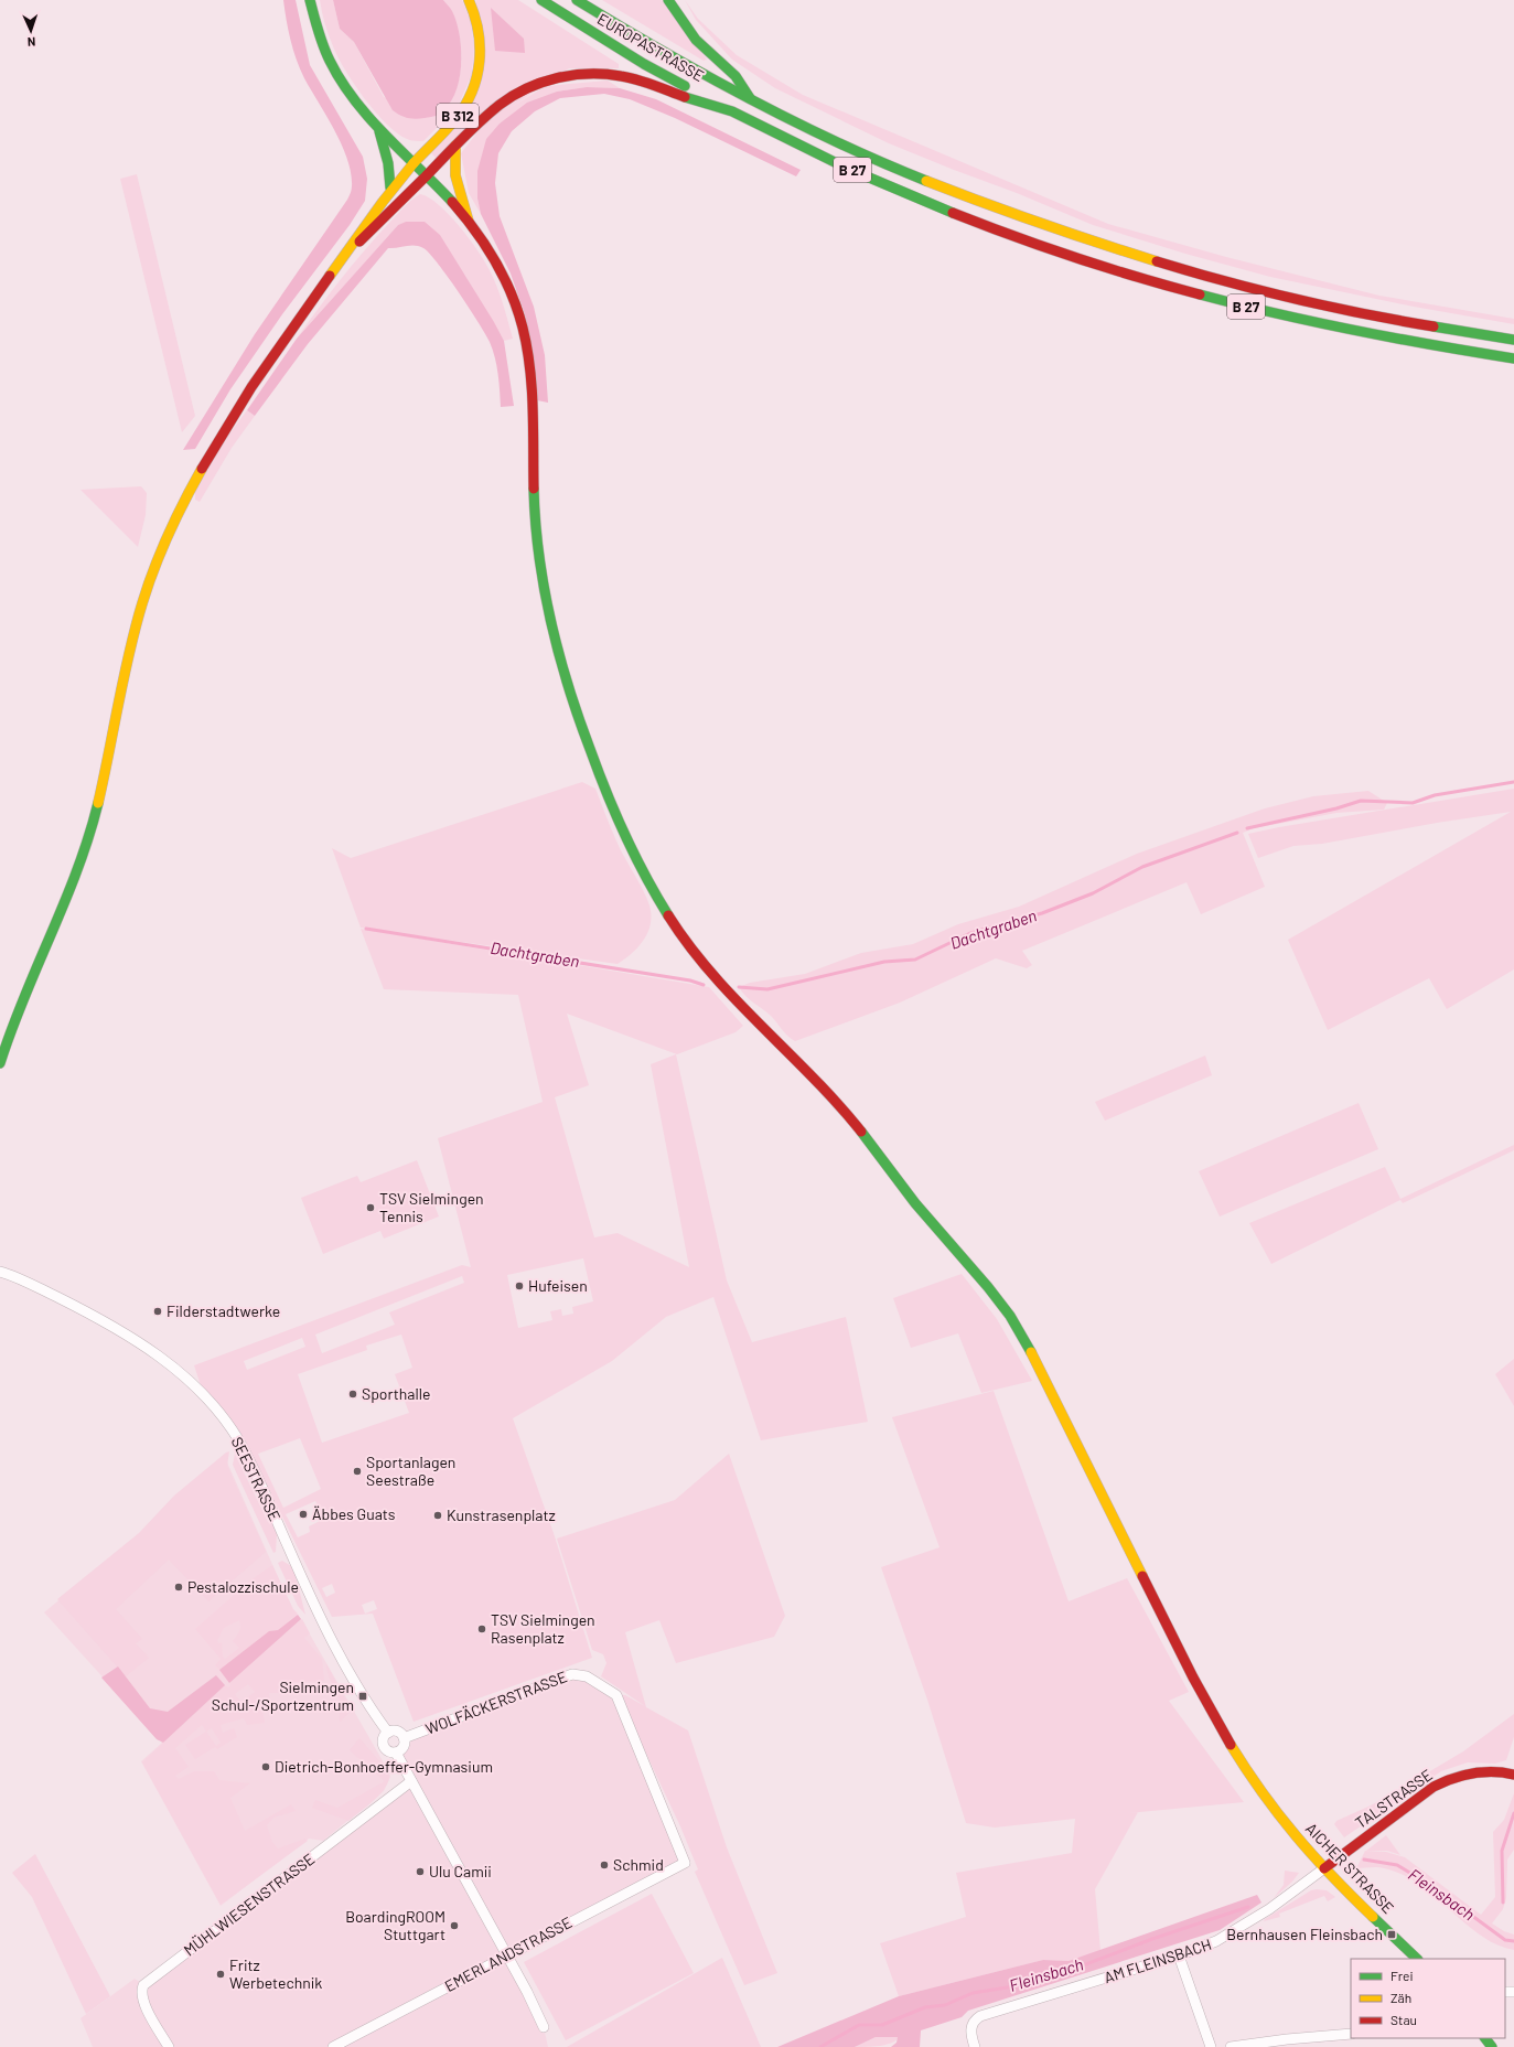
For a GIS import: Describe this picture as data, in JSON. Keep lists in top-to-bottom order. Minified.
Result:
{"streets":{"main road":["EUROPASTRASSE","B 312","B 27","TALSTRASSE","AICHER STRASSE"],"street":["SEESTRASSE","WOLFÄCKERSTRASSE","MÜHLWIESENSTRASSE","EMERLANDSTRASSE","AM FLEINSBACH"]},"crossings":[["EUROPASTRASSE","B 27"],["B 312","AICHER STRASSE"],["SEESTRASSE","WOLFÄCKERSTRASSE"],["WOLFÄCKERSTRASSE","EMERLANDSTRASSE"],["TALSTRASSE","AICHER STRASSE"],["TALSTRASSE","AM FLEINSBACH"],["AICHER STRASSE","AM FLEINSBACH"]],"water":["Dachtgraben","Fleinsbach"],"places":{"other":["TSV Sielmingen Tennis","Hufeisen","Filderstadtwerke","Sporthalle","Sportanlagen Seestraße","Äbbes Guats","Kunstrasenplatz","Pestalozzischule","TSV Sielmingen Rasenplatz","Dietrich-Bonhoeffer-Gymnasium","Schmid","Ulu Camii","BoardingROOM Stuttgart","Fritz Werbetechnik"],"transit":["Sielmingen Schul-/Sportzentrum","Bernhausen Fleinsbach"]},"legend":["Frei","Zäh","Stau"],"north":"bottom"}
